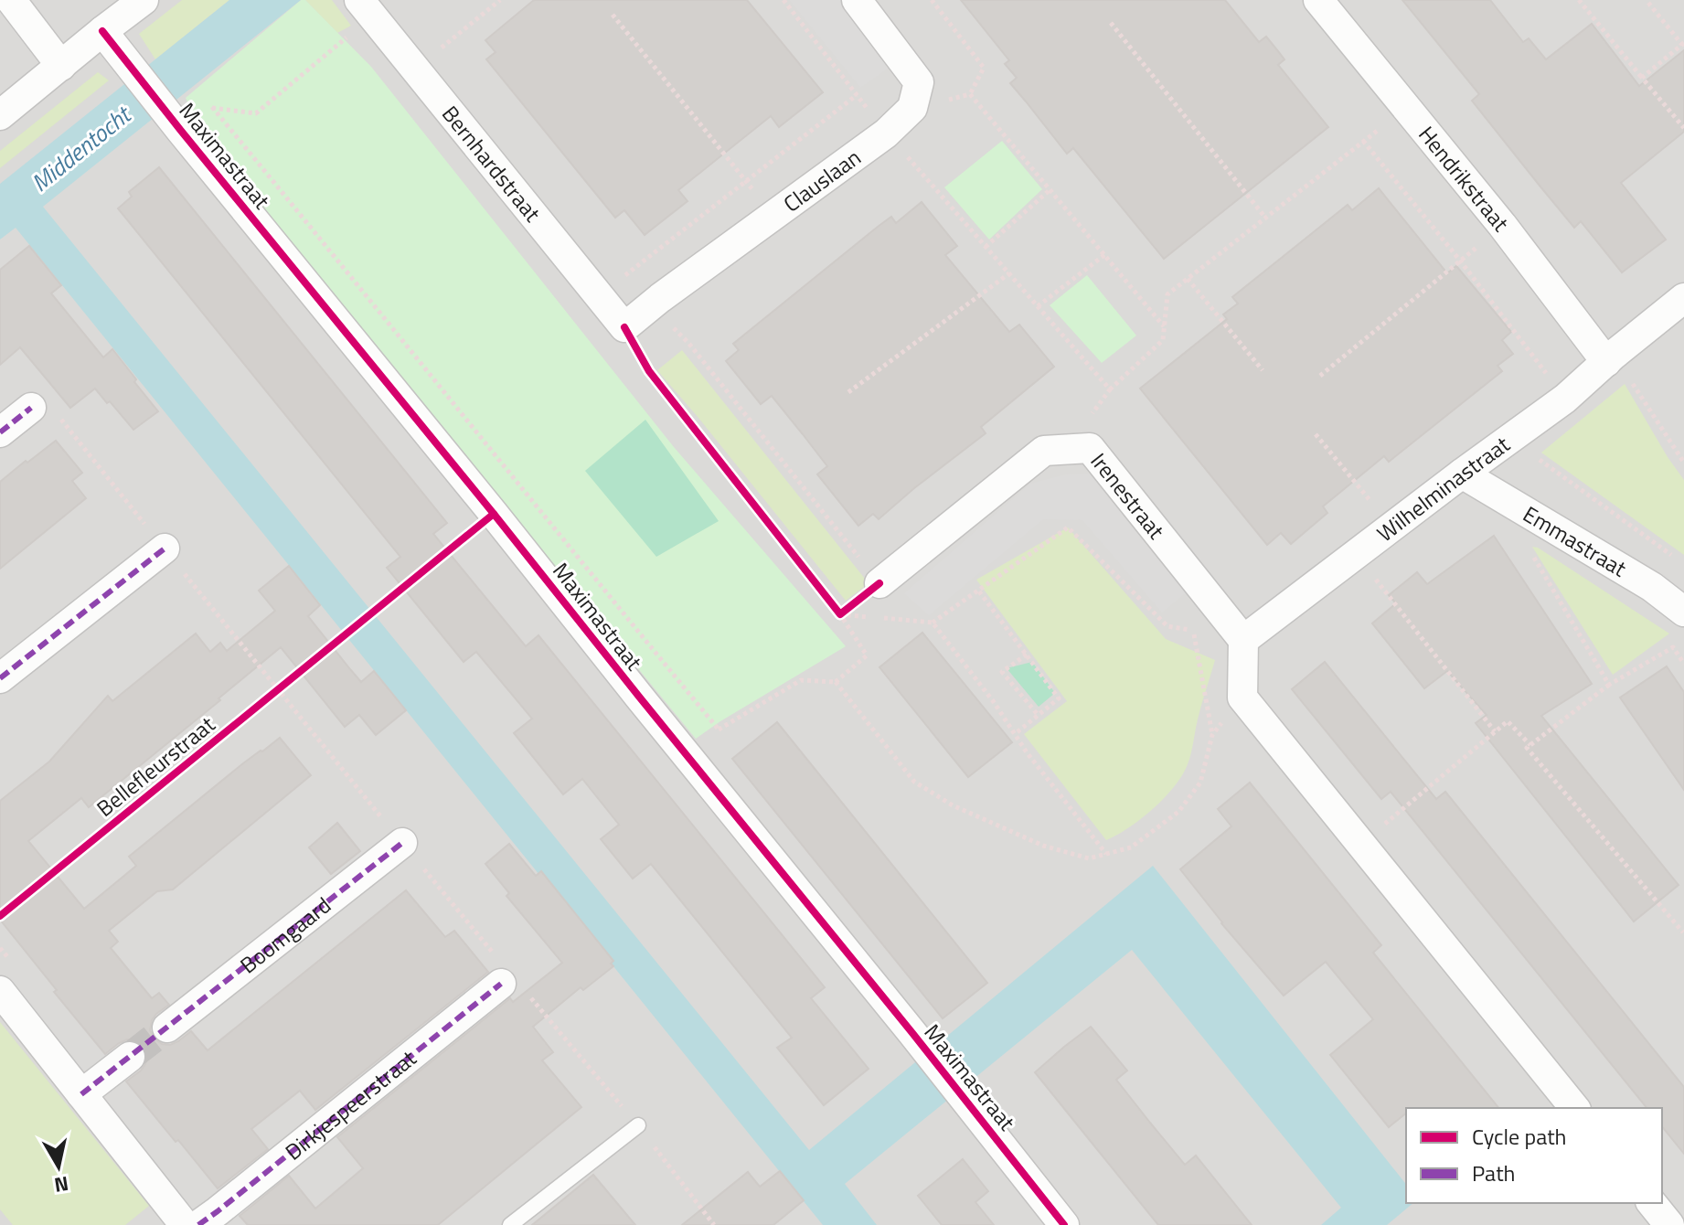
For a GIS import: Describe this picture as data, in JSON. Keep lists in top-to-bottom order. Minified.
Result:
{"streets":{"street":["Maximastraat","Bernhardstraat","Hendrikstraat","Clauslaan","Wilhelminastraat","Irenestraat","Emmastraat","Boomgaard","Dirkjespeerstraat"],"cycle path":["Bellefleurstraat"]},"crossings":[["Bernhardstraat","Clauslaan"],["Hendrikstraat","Wilhelminastraat"],["Wilhelminastraat","Irenestraat"],["Wilhelminastraat","Emmastraat"]],"water":["Middentocht"],"legend":["Cycle path","Path"],"north":"bottom"}
